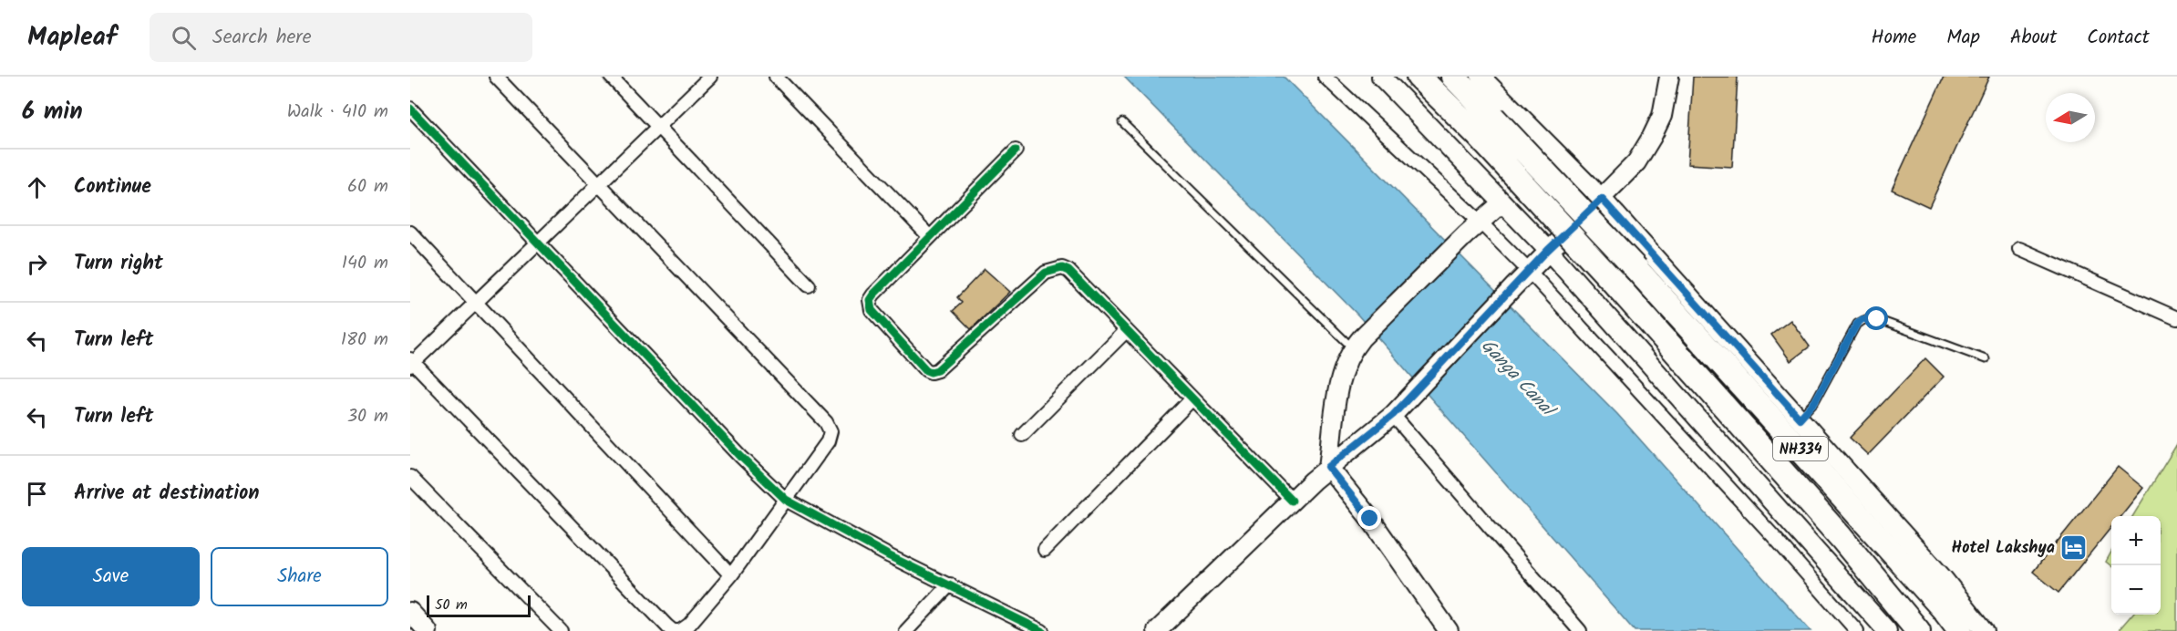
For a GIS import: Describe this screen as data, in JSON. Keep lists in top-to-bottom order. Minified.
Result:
{"streets":{"highway":["NH334"]},"water":["Ganga Canal"],"places":{"hotel":["Hotel Lakshya"]},"scale_bar":"50 m","north":"left","page":{"header":"Mapleaf","search":"Search here","nav":["Home","Map","About","Contact"],"heading":["6 min","Walk · 410 m"],"list":[["Continue","60 m"],["Turn right","140 m"],["Turn left","180 m"],["Turn left","30 m"],"Arrive at destination"],"map_buttons":["+","−"],"buttons":["Save","Share"],"scale":"50 m"}}
